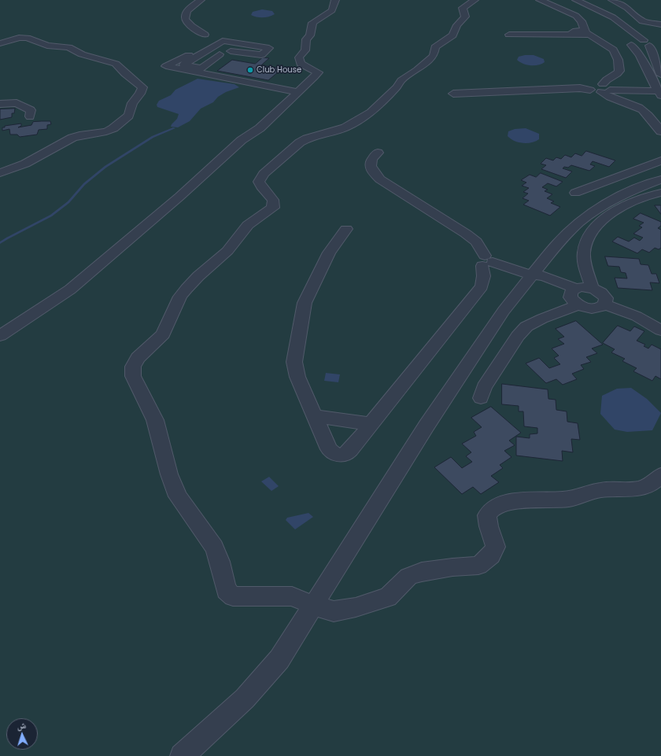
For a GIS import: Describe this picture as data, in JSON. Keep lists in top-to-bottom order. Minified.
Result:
{"places":["Club House"],"north":"top"}
